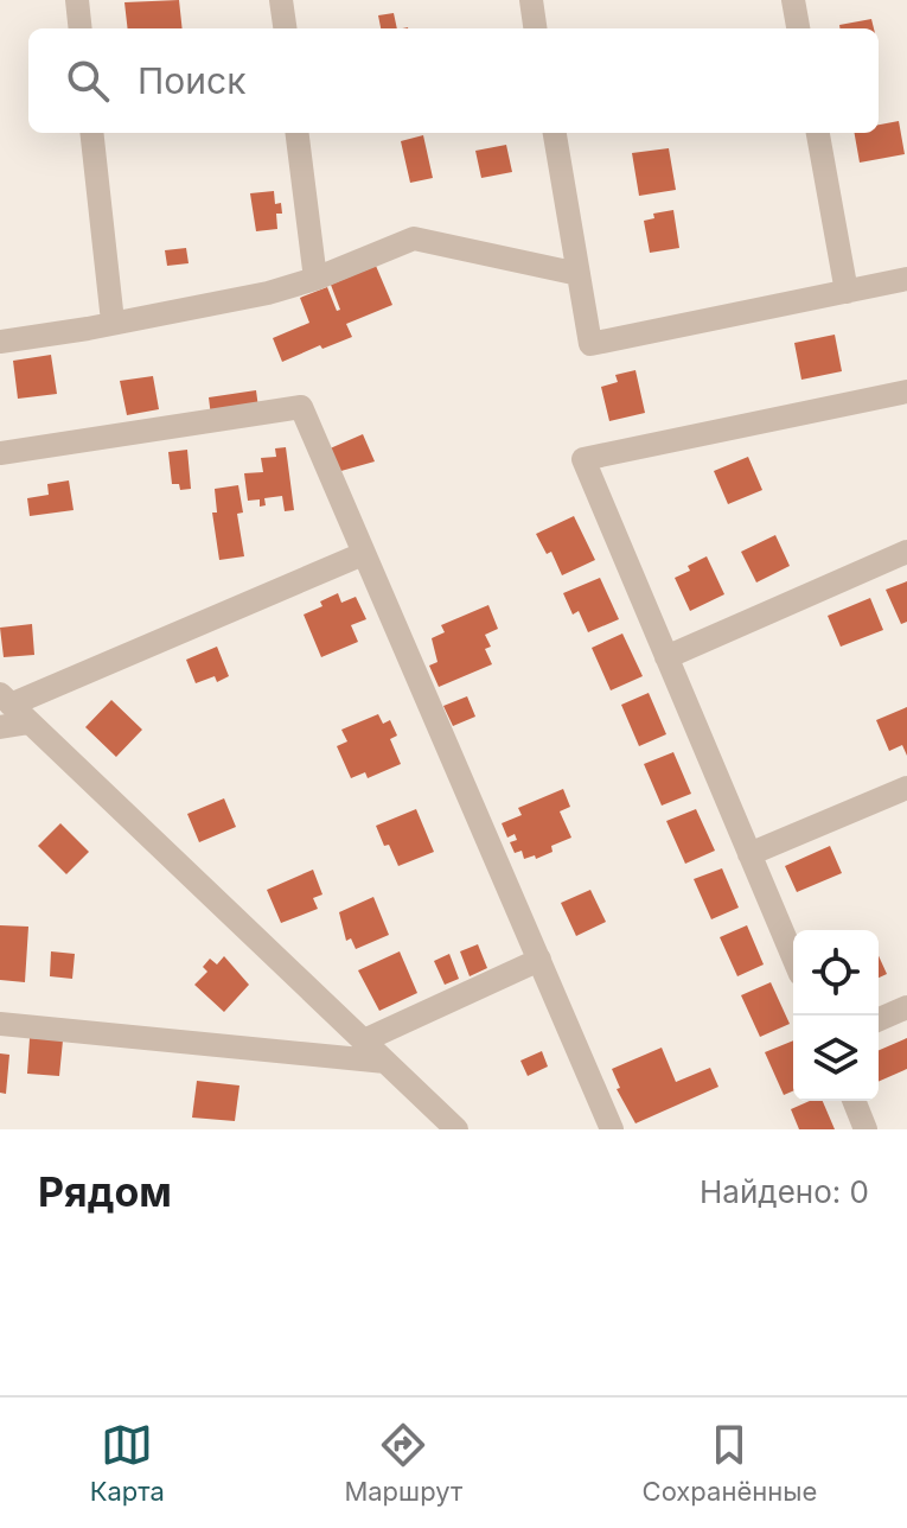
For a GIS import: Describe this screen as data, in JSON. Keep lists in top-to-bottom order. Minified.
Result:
{"page":{"search":"Поиск","heading":["Рядом","Найдено: 0"],"nav":["Карта","Маршрут","Сохранённые"]}}
